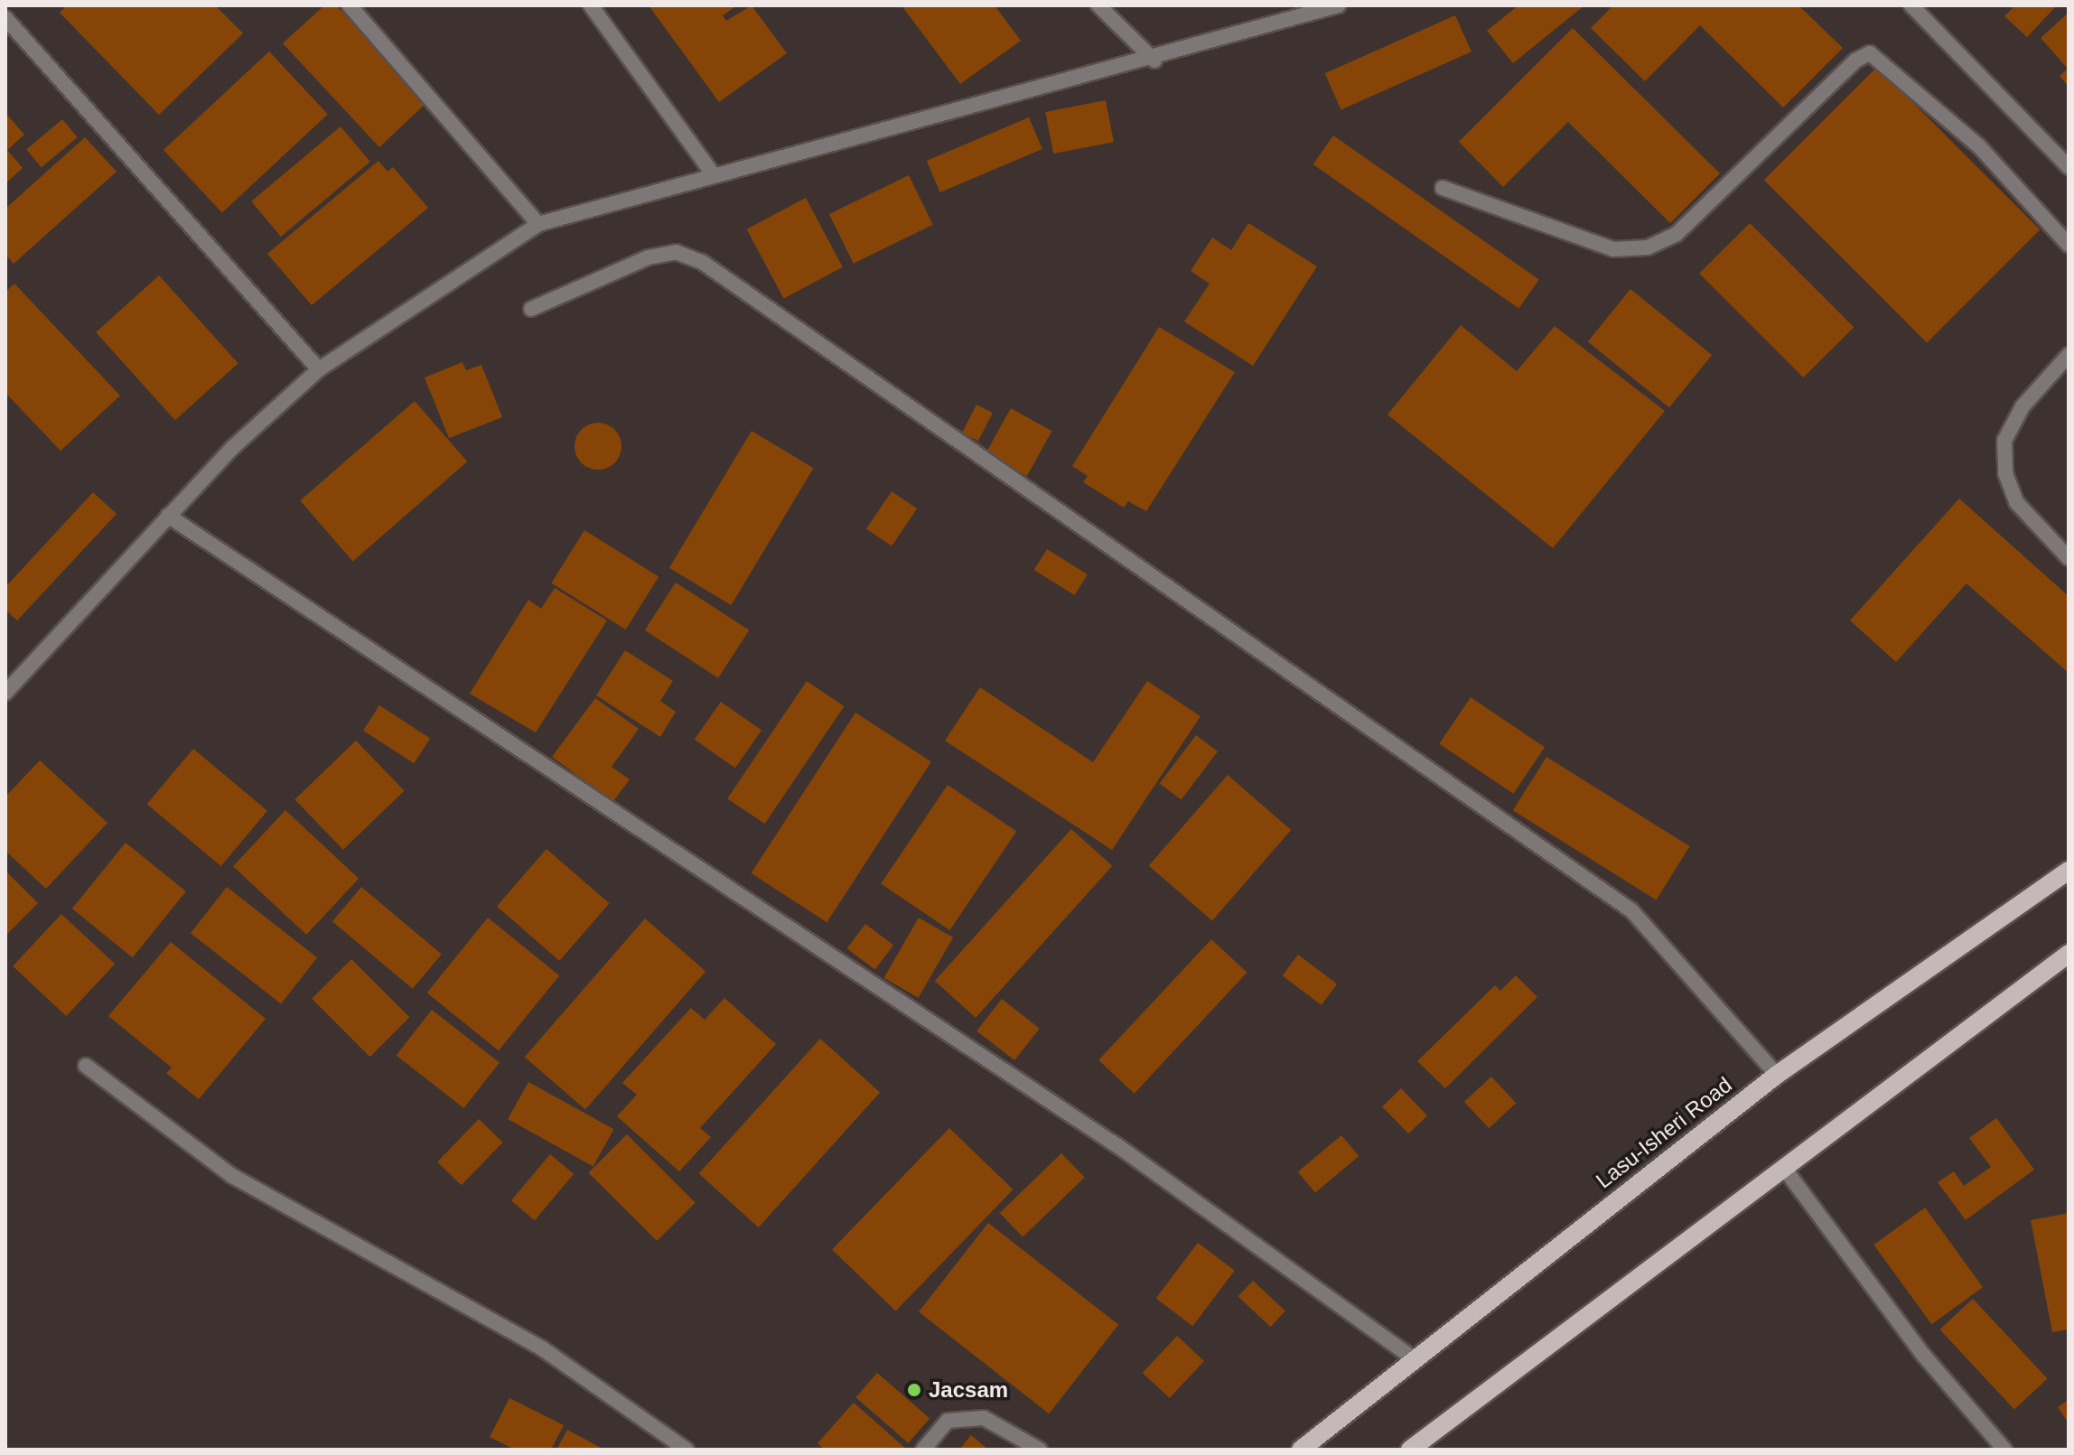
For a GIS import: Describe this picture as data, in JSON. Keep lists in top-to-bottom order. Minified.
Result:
{"streets":{"main road":["Lasu-Isheri Road"]},"places":["Jacsam"]}
